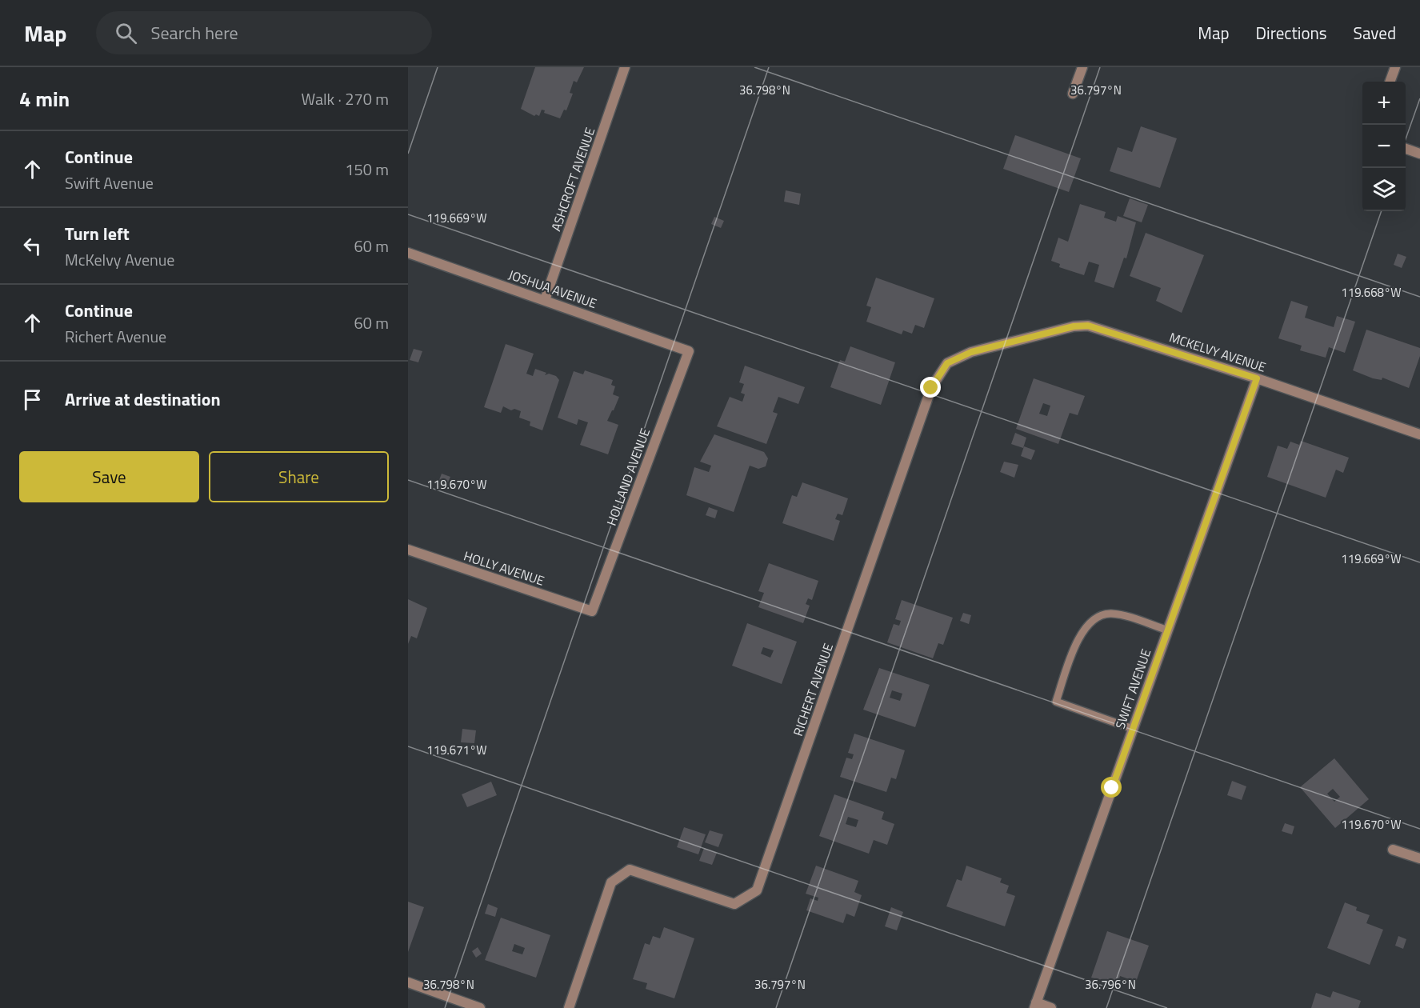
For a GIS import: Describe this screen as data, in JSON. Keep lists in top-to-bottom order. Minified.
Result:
{"streets":{"street":["ASHCROFT AVENUE","JOSHUA AVENUE","MCKELVY AVENUE","HOLLAND AVENUE","HOLLY AVENUE","SWIFT AVENUE","RICHERT AVENUE"]},"crossings":[["ASHCROFT AVENUE","JOSHUA AVENUE"],["JOSHUA AVENUE","HOLLAND AVENUE"],["MCKELVY AVENUE","SWIFT AVENUE"],["MCKELVY AVENUE","RICHERT AVENUE"],["HOLLAND AVENUE","HOLLY AVENUE"]],"page":{"header":"Map","search":"Search here","nav":["Map","Directions","Saved"],"heading":["4 min","Walk · 270 m"],"map_buttons":["+","−"],"list":[["Continue","Swift Avenue","150 m"],["Turn left","McKelvy Avenue","60 m"],["Continue","Richert Avenue","60 m"],"Arrive at destination"],"buttons":["Save","Share"]},"coordinates":["36.798°N","36.797°N","119.669°W","119.668°W","119.670°W","119.671°W","36.796°N"]}
